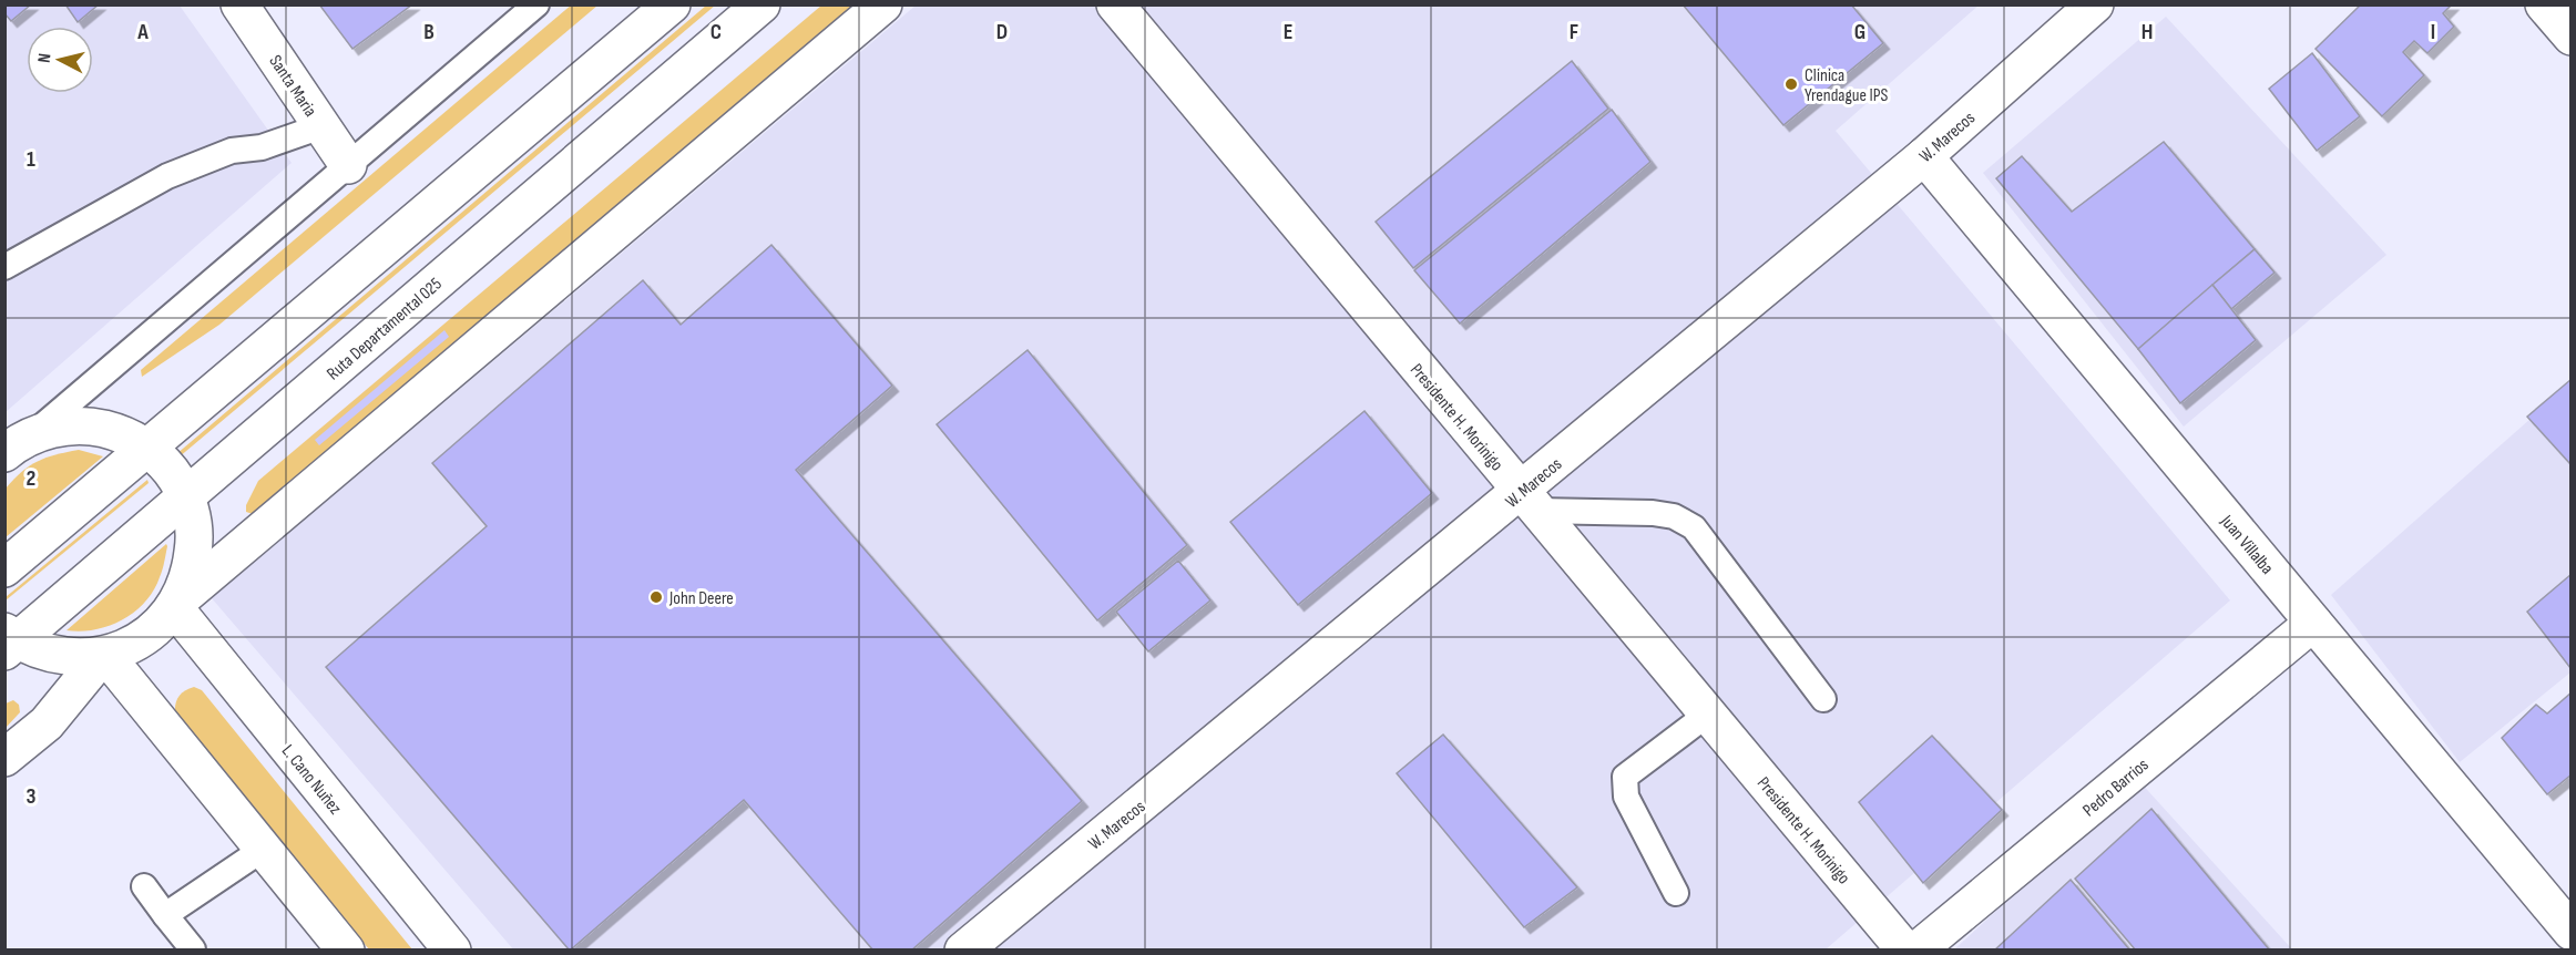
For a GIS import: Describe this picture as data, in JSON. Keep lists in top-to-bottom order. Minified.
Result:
{"streets":{"main road":["Santa Maria","W. Marecos","Ruta Departamental 025","Presidente H. Morinigo","Juan Villalba","L. Cano Nuñez","Pedro Barrios"]},"crossings":[["W. Marecos","Presidente H. Morinigo"],["W. Marecos","Juan Villalba"],["Juan Villalba","Pedro Barrios"]],"places":["Clinica Yrendague IPS","John Deere"],"north":"left","grid":{"columns":["A","B","C","D","E","F","G","H","I"],"rows":["1","2","3"]}}
